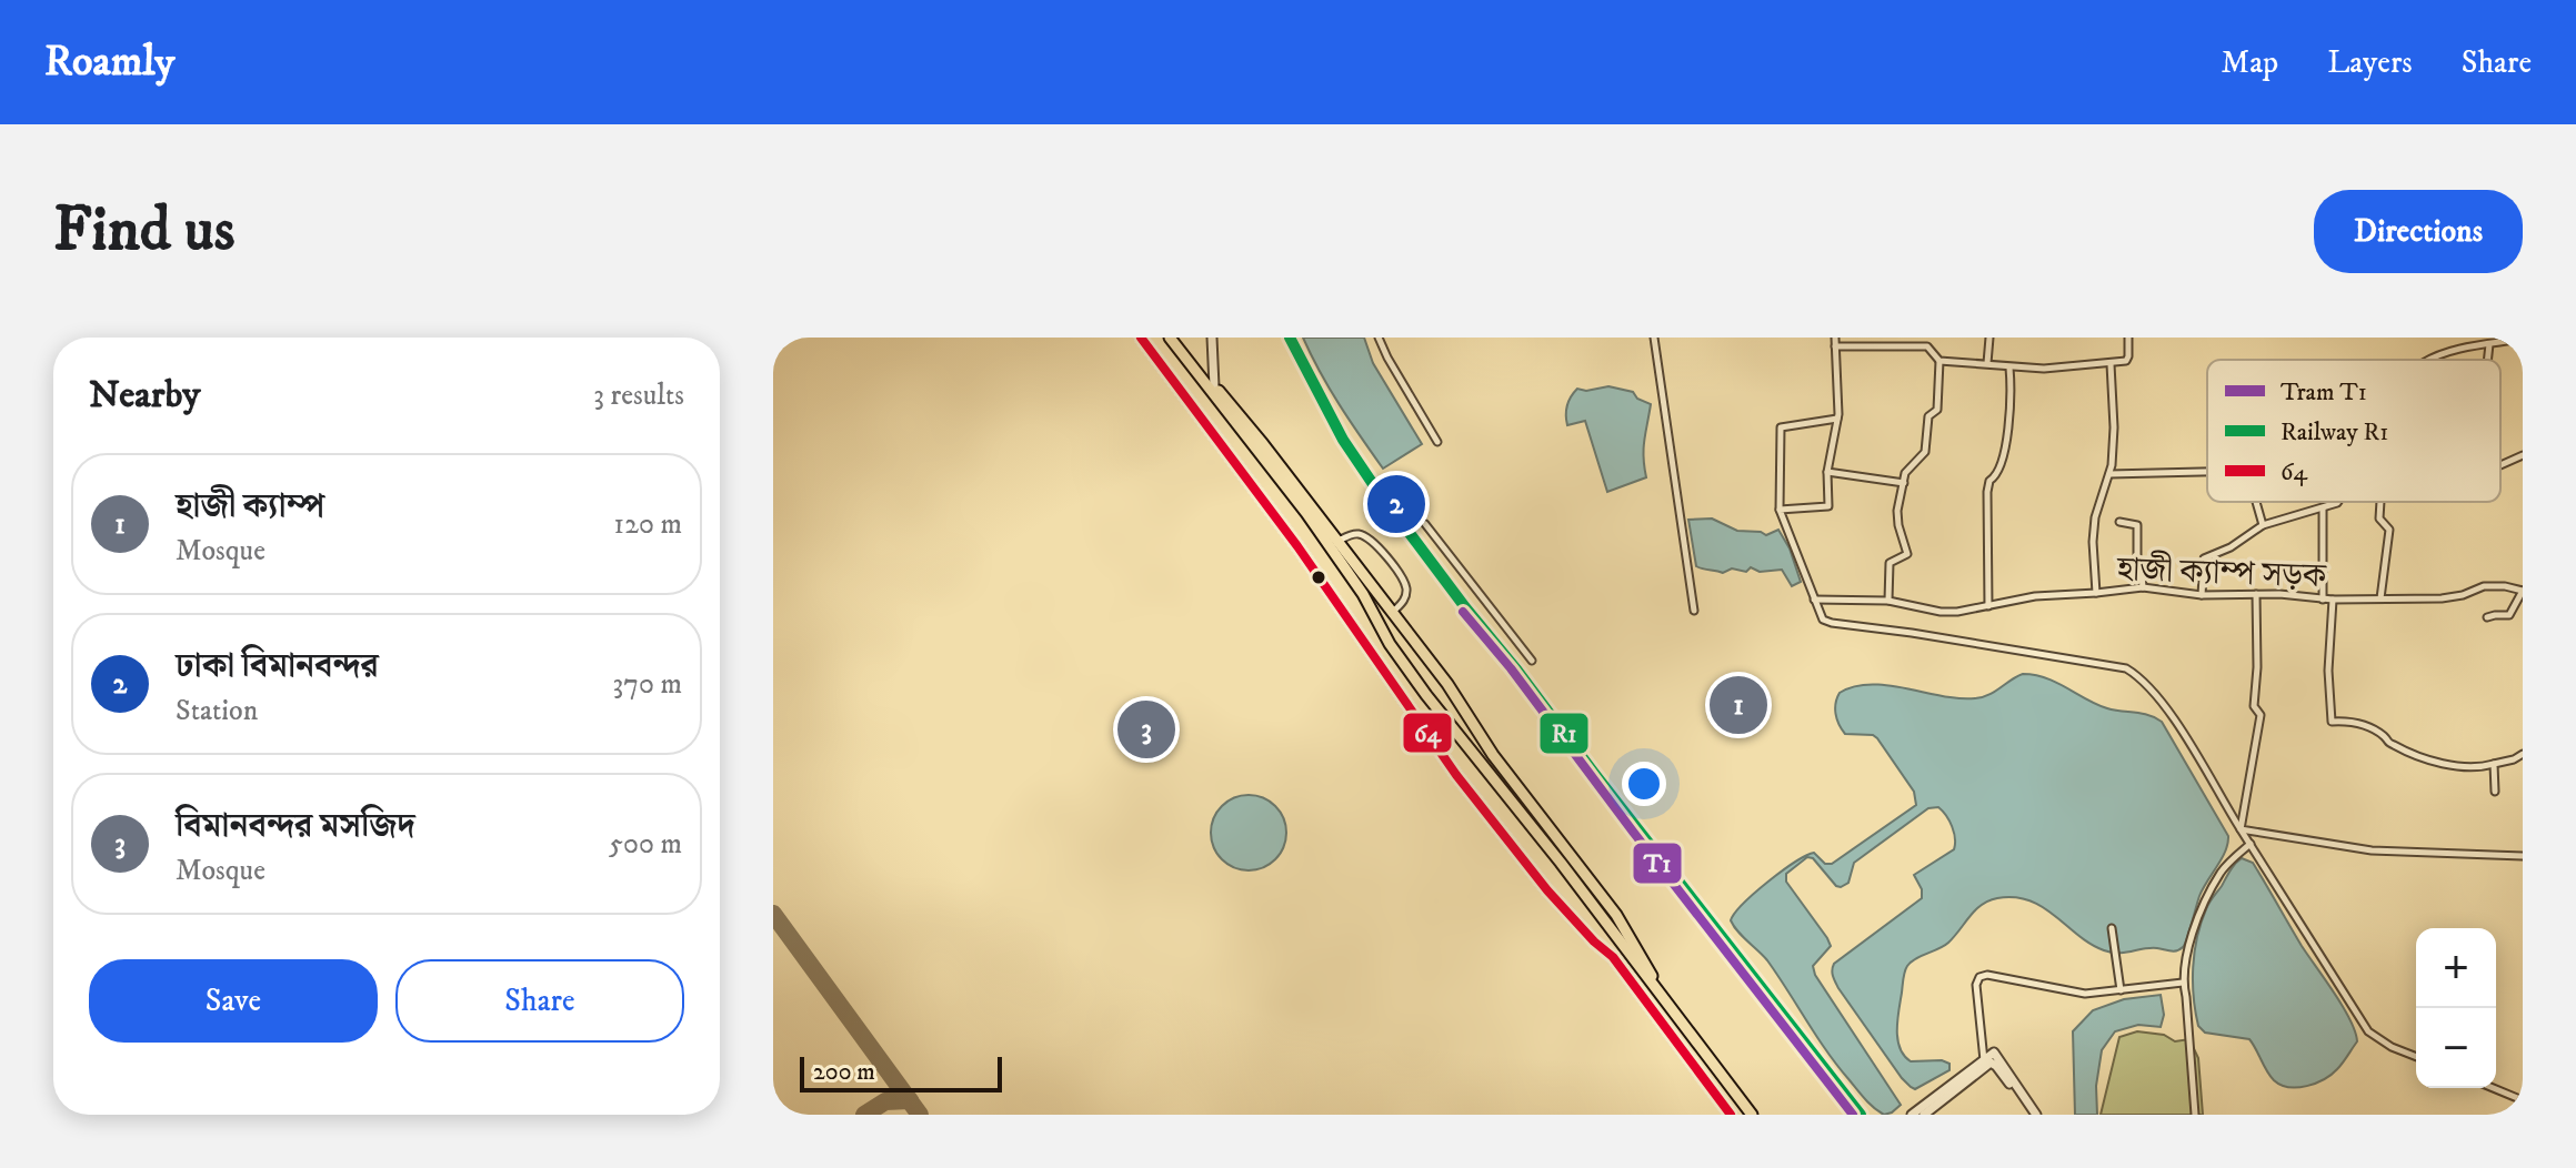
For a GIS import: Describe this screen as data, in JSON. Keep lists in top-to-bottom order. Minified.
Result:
{"streets":{"street":["হাজী ক্যাম্প সড়ক"]},"lines":["rail line R1","transit line 64","tram line T1"],"legend":["Tram T1","Railway R1","64"],"scale_bar":"200 m","page":{"header":"Roamly","nav":["Map","Layers","Share"],"buttons":["Directions",["Save","Share"]],"title":"Find us","heading":["Nearby","3 results"],"list":[{"mark":"1","name":"হাজী ক্যাম্প","note":"Mosque","value":"120 m"},{"mark":"2","name":"ঢাকা বিমানবন্দর","note":"Station","value":"370 m"},{"mark":"3","name":"বিমানবন্দর মসজিদ","note":"Mosque","value":"500 m"}],"pins":["2","1","3"],"map_buttons":["+","−"],"scale":"200 m"}}
